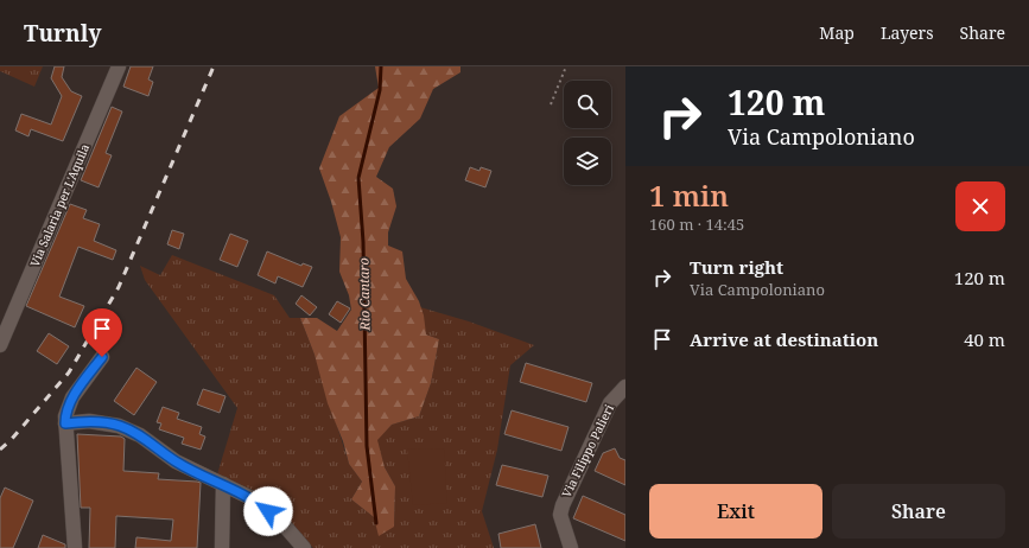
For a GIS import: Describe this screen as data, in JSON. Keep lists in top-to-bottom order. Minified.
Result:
{"streets":{"street":["Via Salaria per L'Aquila","Via Filippo Palieri"]},"water":["Rio Cantaro"],"page":{"header":"Turnly","nav":["Map","Layers","Share"],"turn":["120 m","Via Campoloniano"],"heading":["1 min","160 m · 14:45"],"list":[{"name":"Turn right","note":"Via Campoloniano","value":"120 m"},{"name":"Arrive at destination","value":"40 m"}],"buttons":["Exit","Share"]}}
